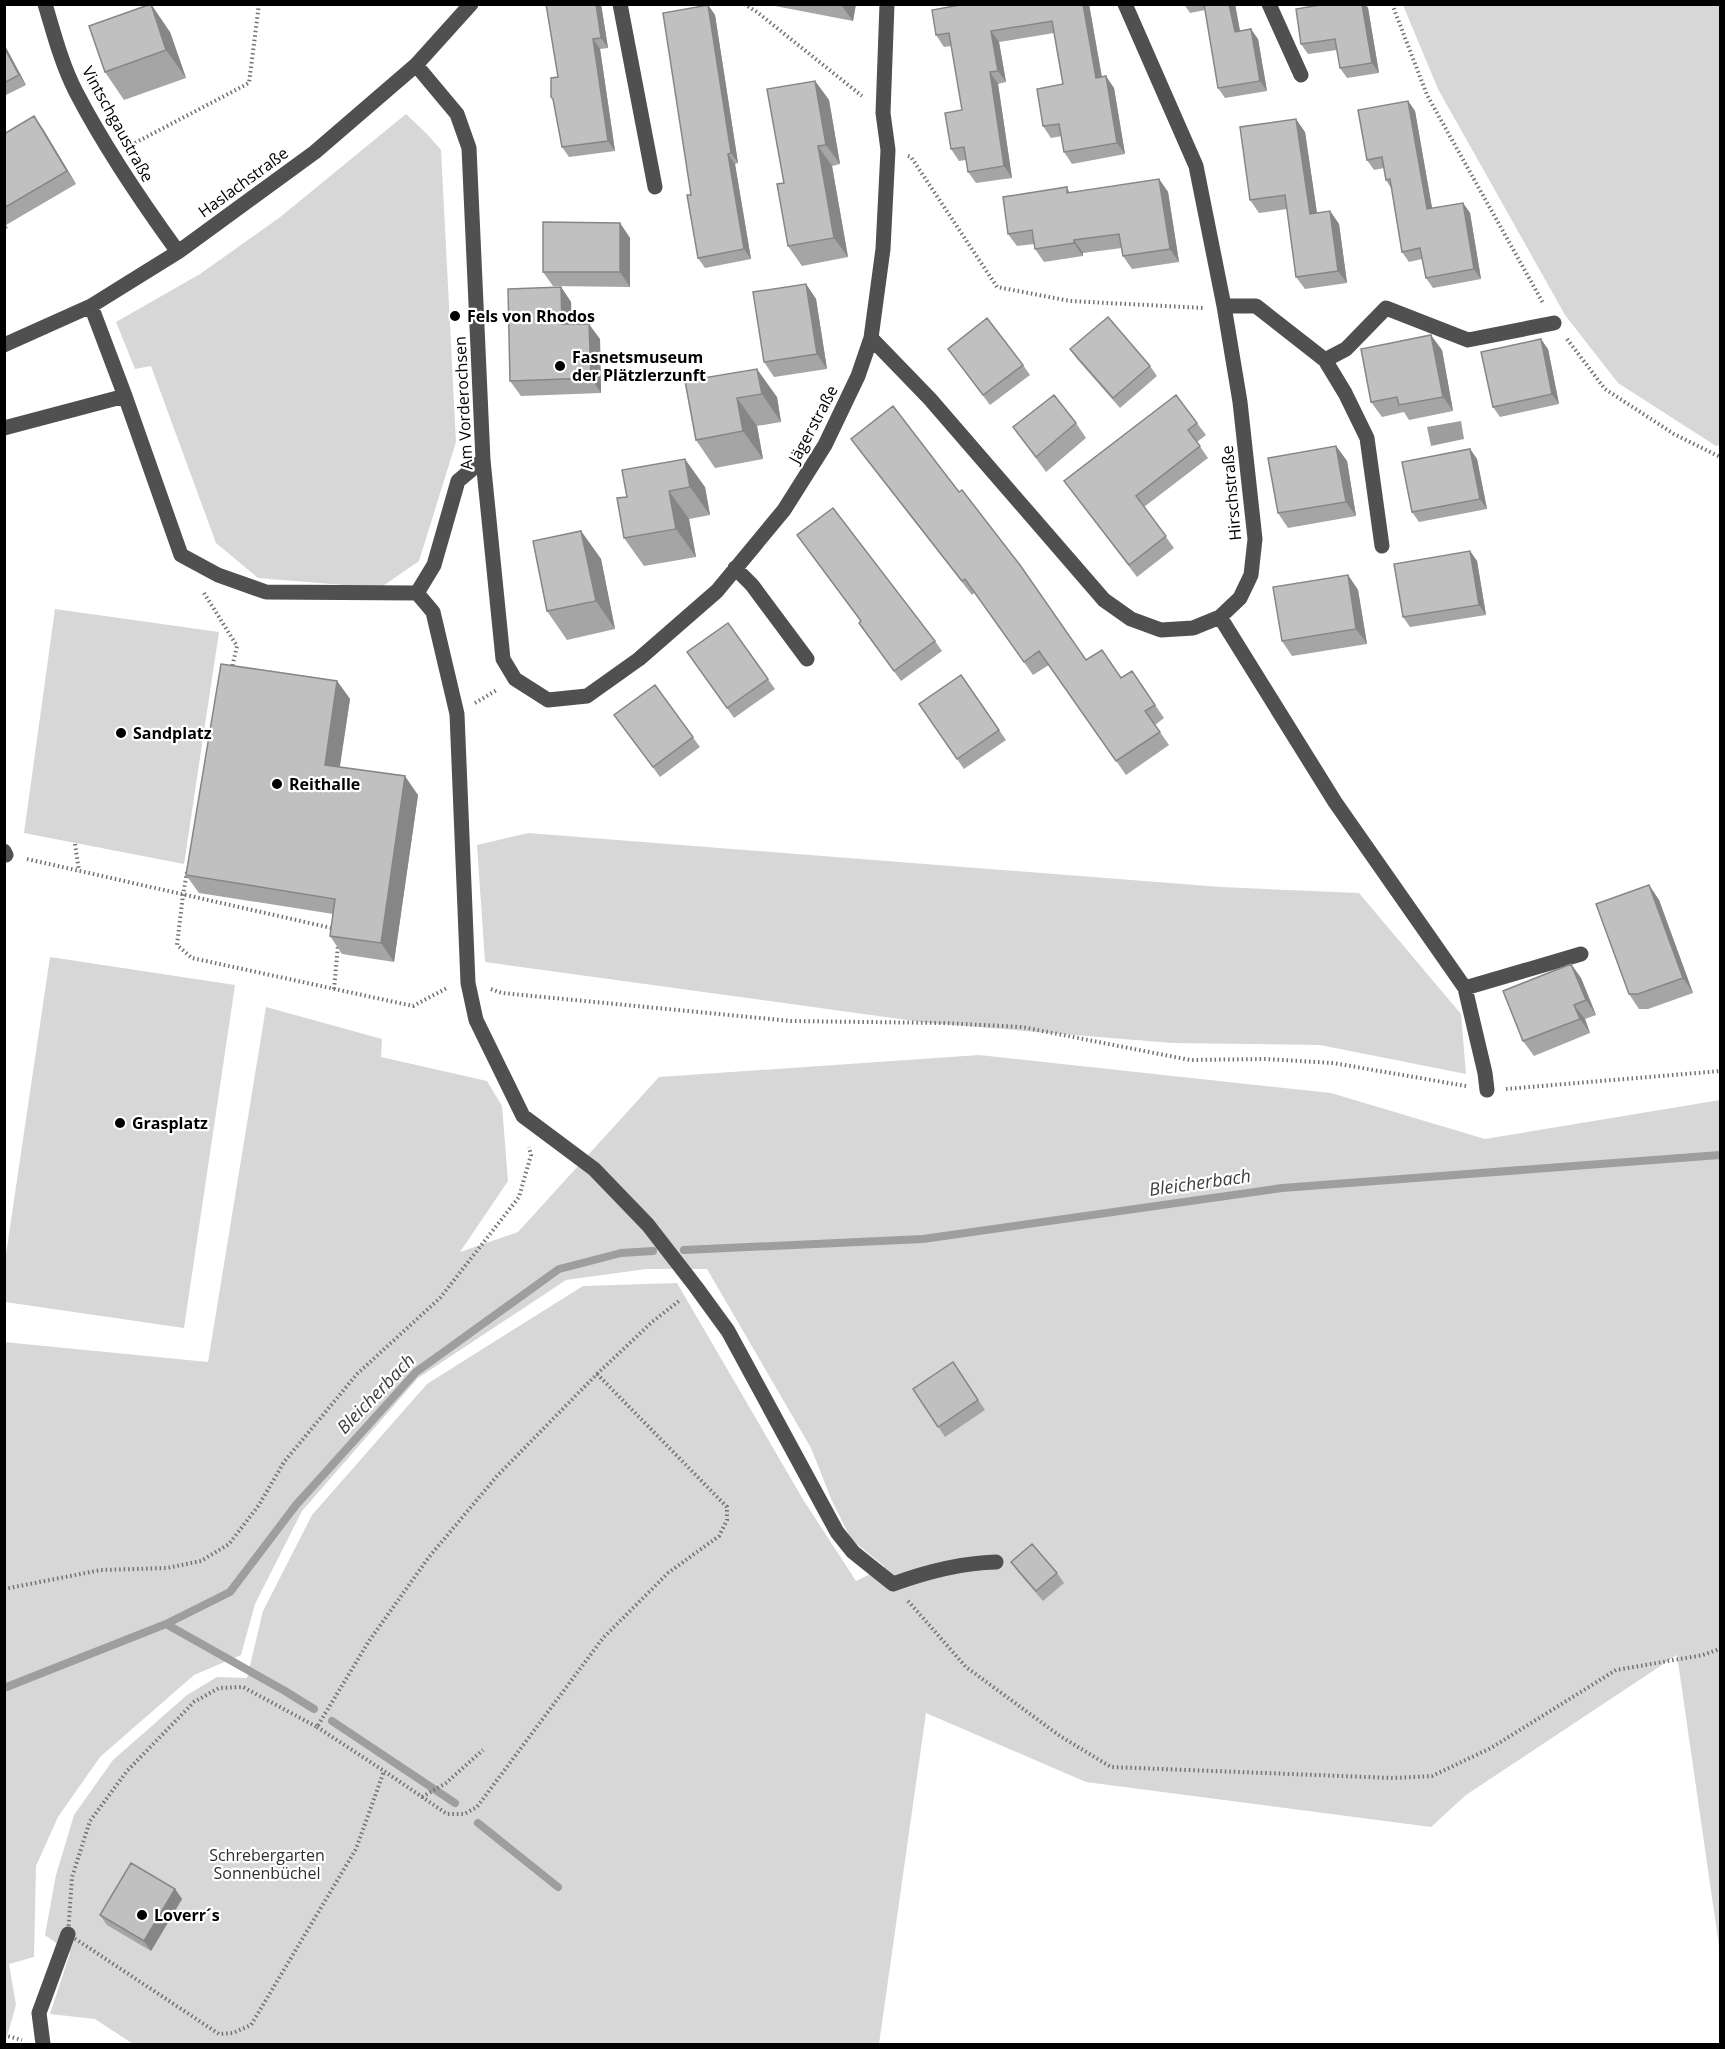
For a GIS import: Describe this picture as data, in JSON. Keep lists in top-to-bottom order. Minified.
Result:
{"streets":{"street":["Vintschgaustraße","Haslachstraße","Am Vorderochsen","Jägerstraße","Hirschstraße"]},"crossings":[["Vintschgaustraße","Haslachstraße"],["Haslachstraße","Am Vorderochsen"],["Am Vorderochsen","Jägerstraße"],["Jägerstraße","Hirschstraße"]],"water":["Bleicherbach"],"parks":["Schrebergarten Sonnenbüchel"],"places":["Fels von Rhodos","Fasnetsmuseum der Plätzlerzunft","Sandplatz","Reithalle","Grasplatz","Loverr´s"]}
